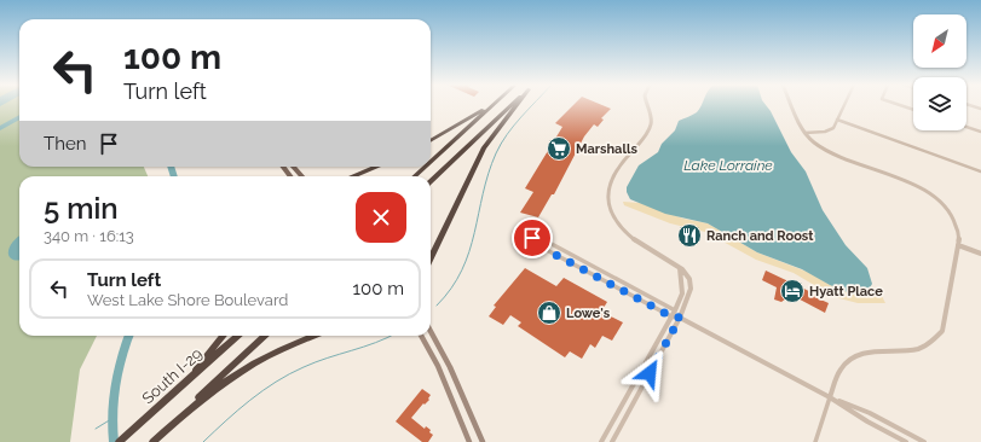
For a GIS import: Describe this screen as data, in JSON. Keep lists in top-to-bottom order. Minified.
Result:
{"streets":{"highway":["South I-29"]},"water":["Lake Lorraine"],"places":{"supermarket":["Marshalls"],"restaurant":["Ranch and Roost"],"hotel":["Hyatt Place"],"shop":["Lowe's"]},"north":"bottom left","page":{"turn":["100 m","Turn left"],"then":"Then","heading":["5 min","340 m · 16:13"],"list":[{"name":"Turn left","note":"West Lake Shore Boulevard","value":"100 m"}]}}
